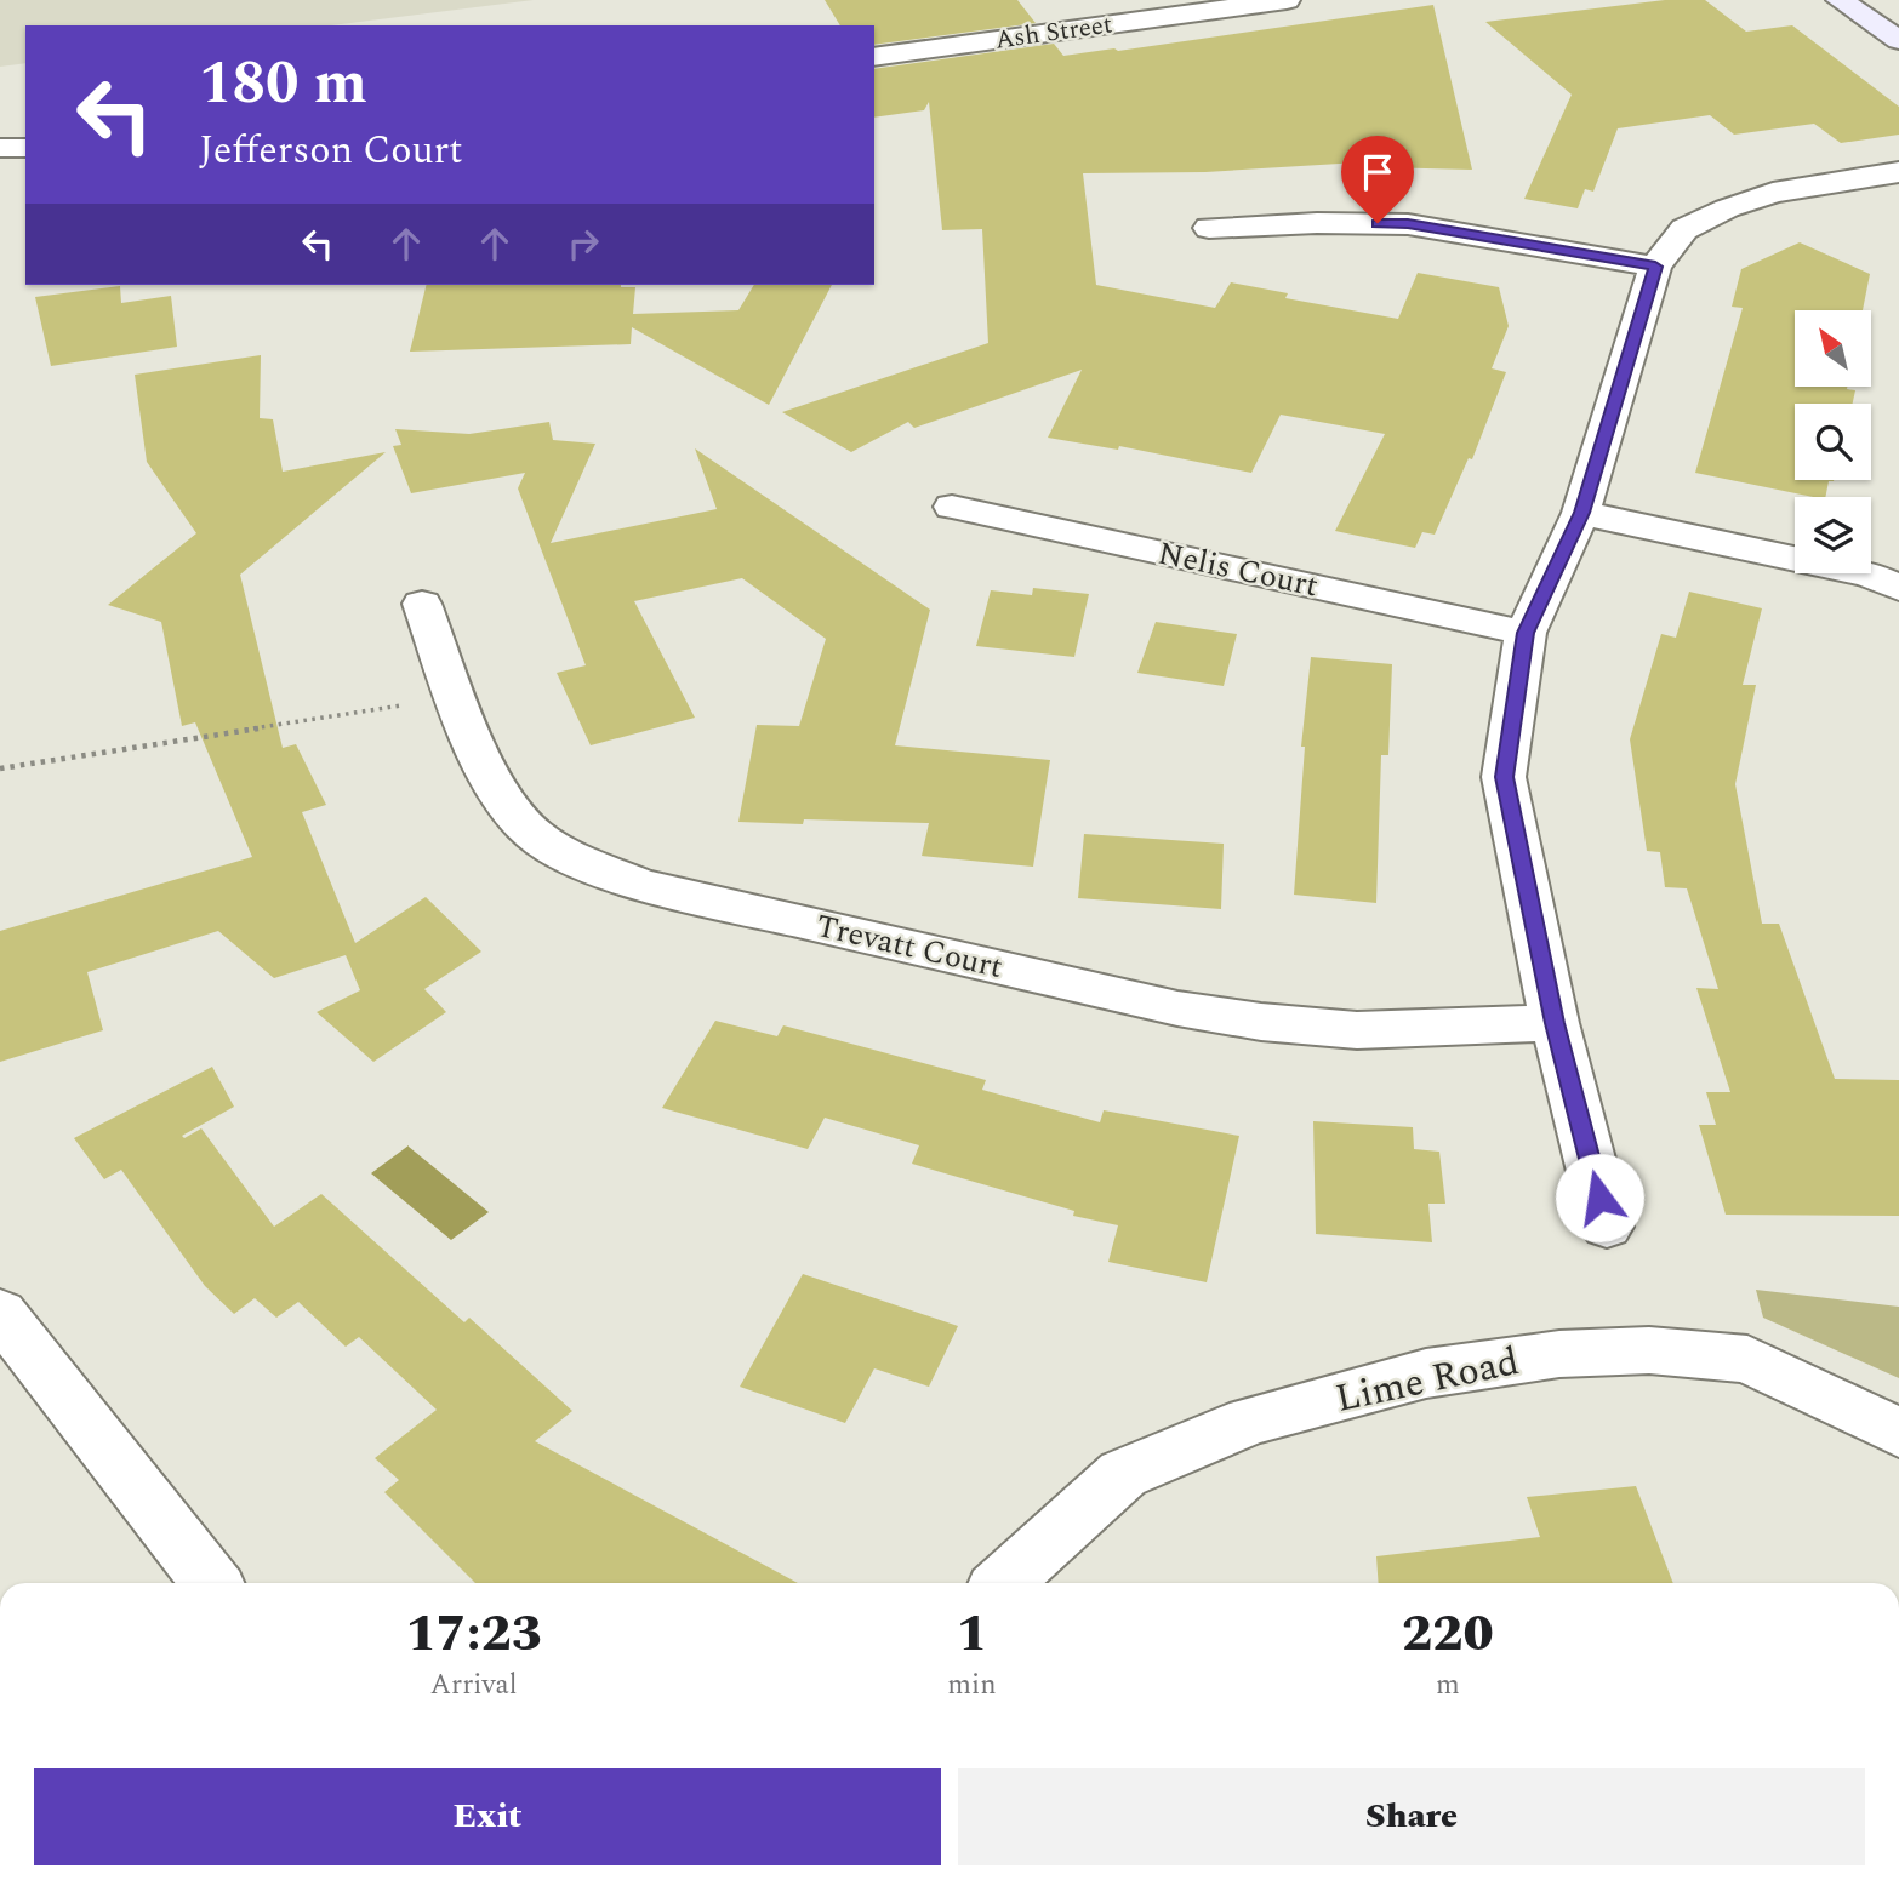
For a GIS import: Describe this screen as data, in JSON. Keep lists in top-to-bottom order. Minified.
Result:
{"streets":{"street":["Ash Street","Nelis Court","Trevatt Court","Lime Road"]},"north":"top left","page":{"turn":["180 m","Jefferson Court"],"eta":["17:23","Arrival","1","min","220","m"],"buttons":["Exit","Share"]}}
